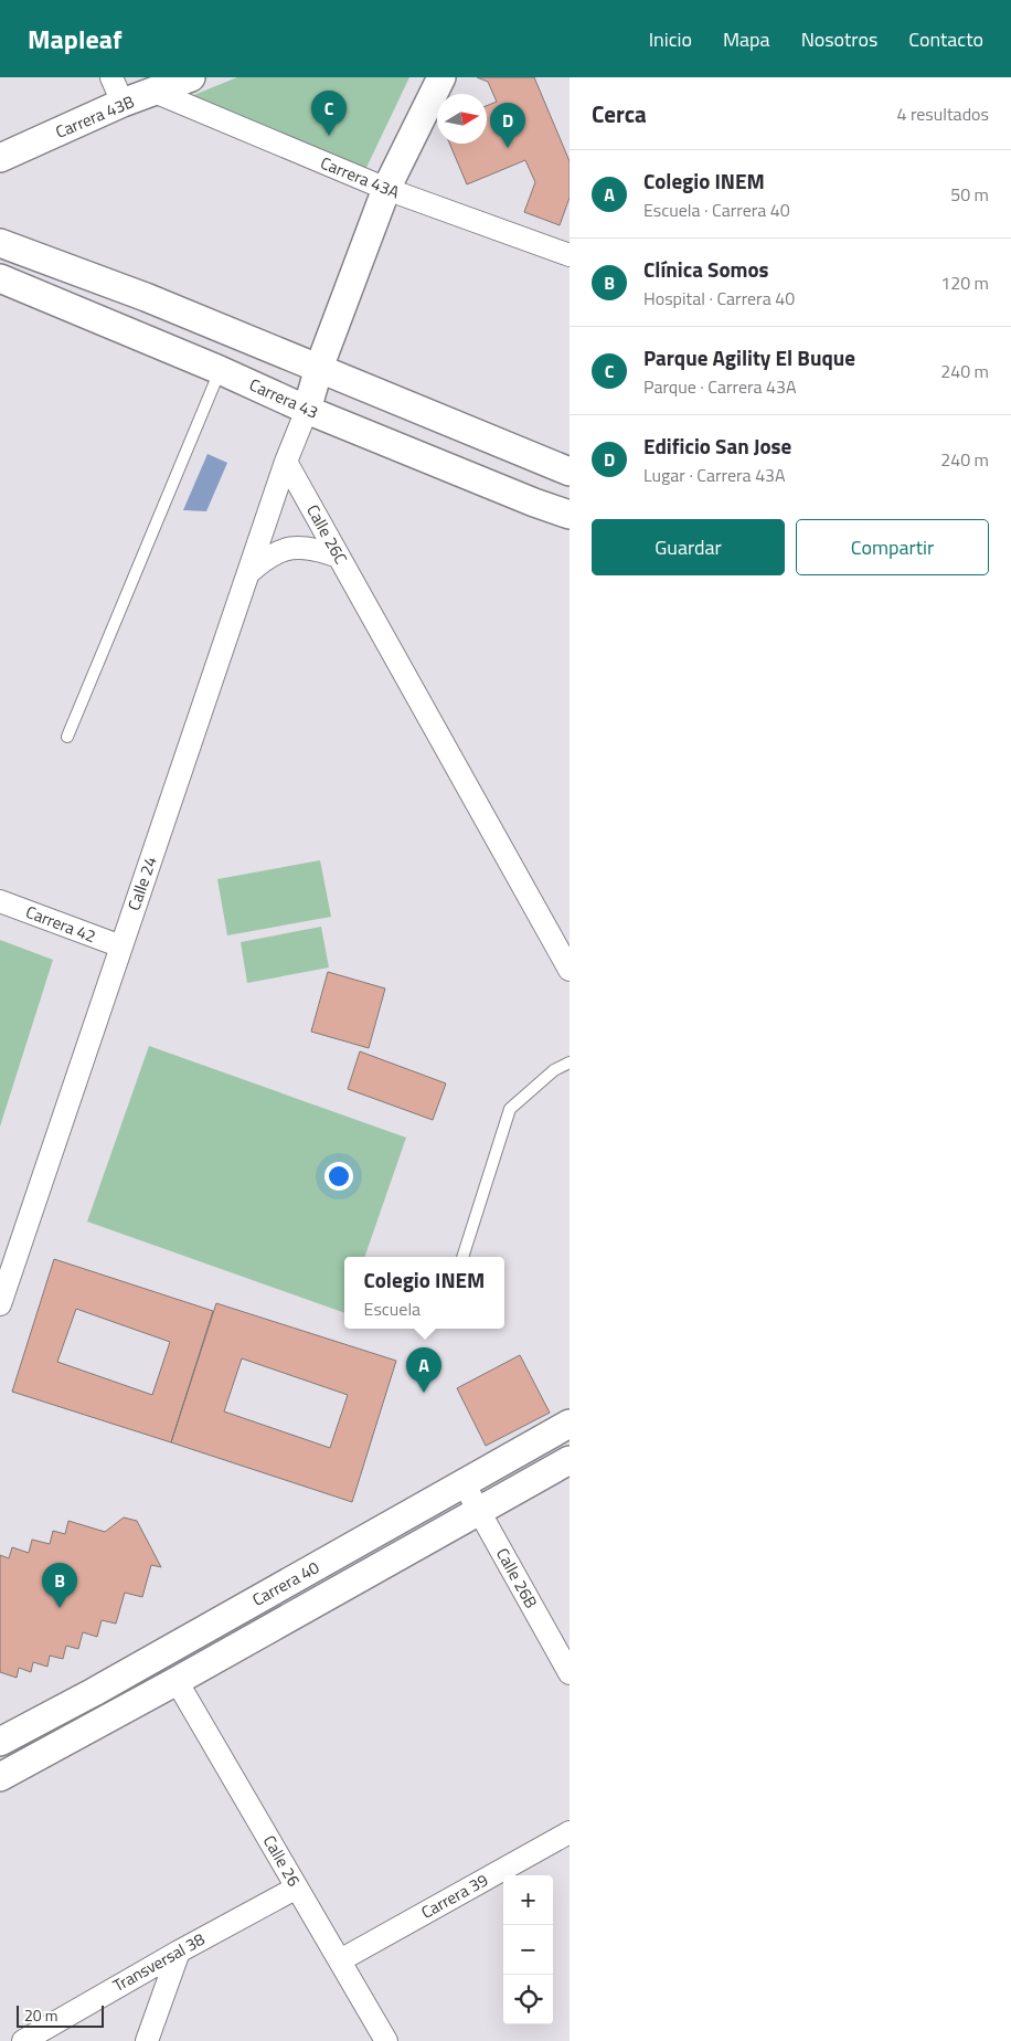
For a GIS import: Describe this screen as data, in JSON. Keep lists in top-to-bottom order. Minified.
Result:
{"streets":{"street":["Carrera 43B","Carrera 43A","Carrera 43","Calle 26C","Calle 24","Carrera 42","Calle 26B","Carrera 40","Calle 26","Carrera 39","Transversal 38"]},"crossings":[["Carrera 43B","Carrera 43A"],["Calle 26C","Calle 24"],["Calle 24","Carrera 42"],["Calle 26B","Carrera 40"],["Carrera 40","Calle 26"],["Calle 26","Carrera 39"],["Calle 26","Transversal 38"]],"scale_bar":"20 m","north":"right","page":{"header":"Mapleaf","nav":["Inicio","Mapa","Nosotros","Contacto"],"heading":["Cerca","4 resultados"],"pins":["C","D","A","B"],"list":[{"mark":"A","name":"Colegio INEM","note":"Escuela · Carrera 40","value":"50 m"},{"mark":"B","name":"Clínica Somos","note":"Hospital · Carrera 40","value":"120 m"},{"mark":"C","name":"Parque Agility El Buque","note":"Parque · Carrera 43A","value":"240 m"},{"mark":"D","name":"Edificio San Jose","note":"Lugar · Carrera 43A","value":"240 m"}],"buttons":["Guardar","Compartir"],"popup":["Colegio INEM","Escuela"],"map_buttons":["+","−"],"scale":"20 m"}}
